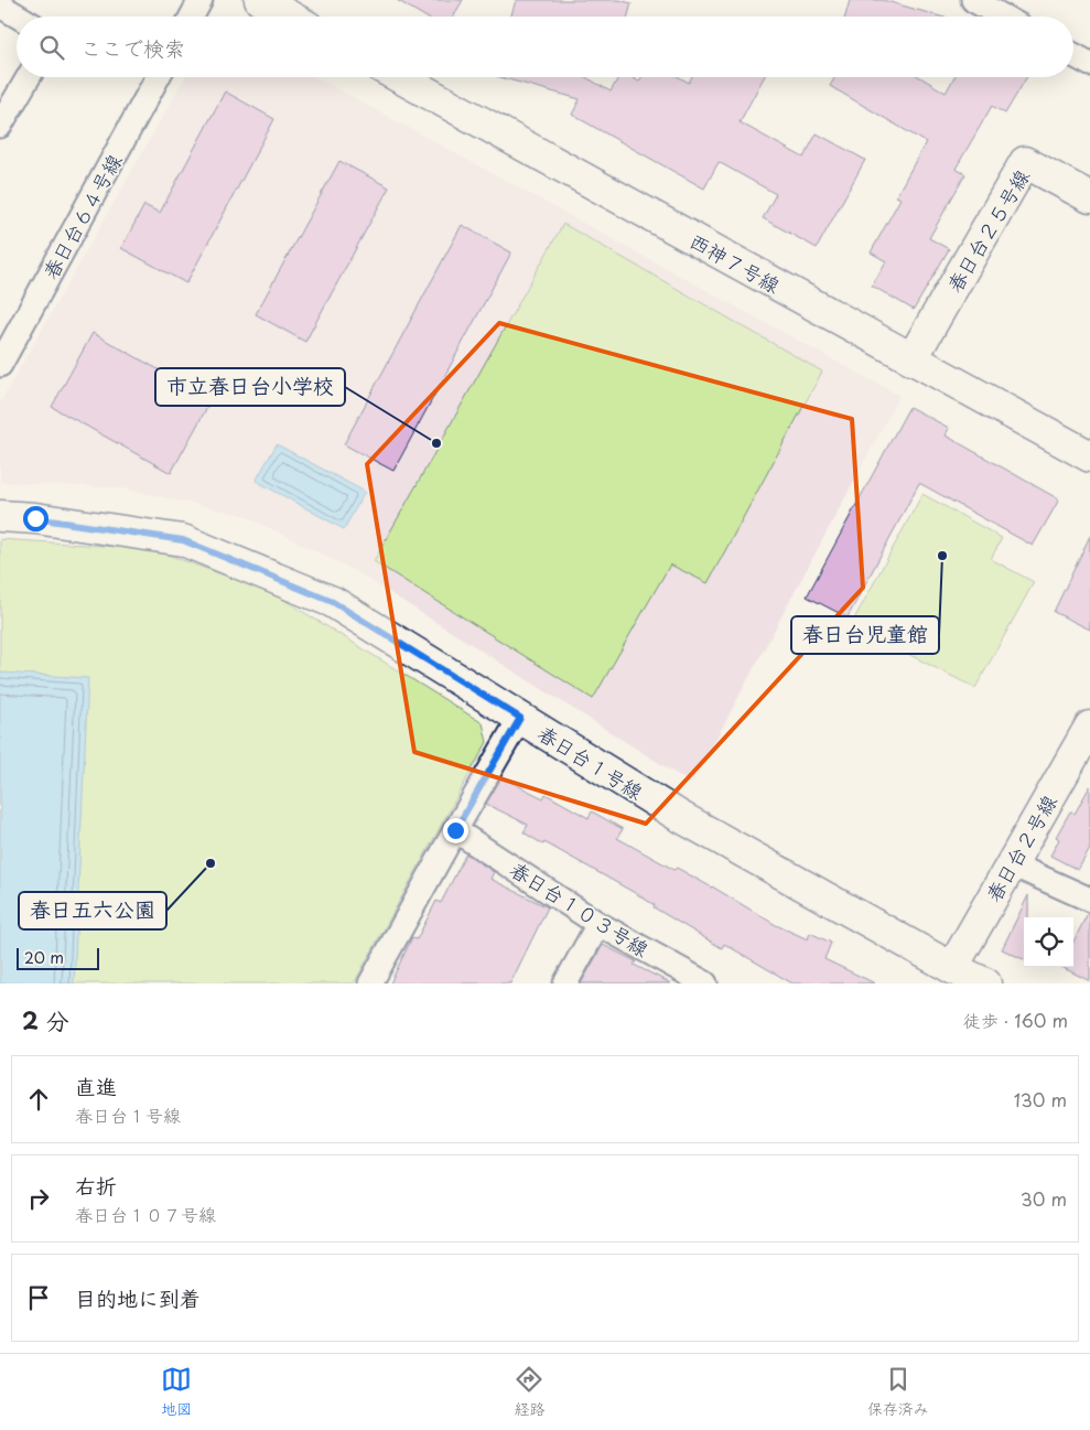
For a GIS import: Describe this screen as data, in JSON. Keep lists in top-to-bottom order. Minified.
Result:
{"streets":{"street":["春日台６４号線","春日台２５号線","西神７号線","春日台１号線","春日台２号線","春日台１０３号線"]},"crossings":[["春日台２５号線","西神７号線"],["春日台１号線","春日台２号線"]],"places":["市立春日台小学校","春日台児童館","春日五六公園"],"scale_bar":"20 m","page":{"search":"ここで検索","scale":"20 m","heading":["2 分","徒歩 · 160 m"],"list":[["直進","春日台１号線","130 m"],["右折","春日台１０７号線","30 m"],"目的地に到着"],"nav":["地図","経路","保存済み"]}}
